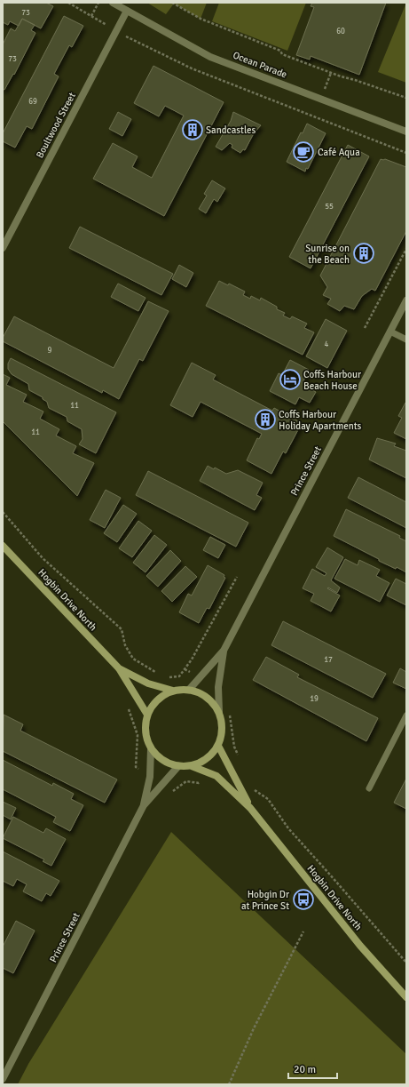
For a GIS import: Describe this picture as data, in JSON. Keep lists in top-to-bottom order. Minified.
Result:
{"streets":{"main road":["Hogbin Drive North"],"street":["Ocean Parade","Boultwood Street","Prince Street"]},"crossings":[["Ocean Parade","Boultwood Street"],["Prince Street","Hogbin Drive North"]],"places":{"building":["Sandcastles","Sunrise on the Beach","Coffs Harbour Holiday Apartments"],"cafe":["Café Aqua"],"hotel":["Coffs Harbour Beach House"],"bus stop":["Hobgin Dr at Prince St"]},"house_numbers":["73","60","73","69","55","4","9","11","11","17","19"],"scale_bar":"20 m"}
